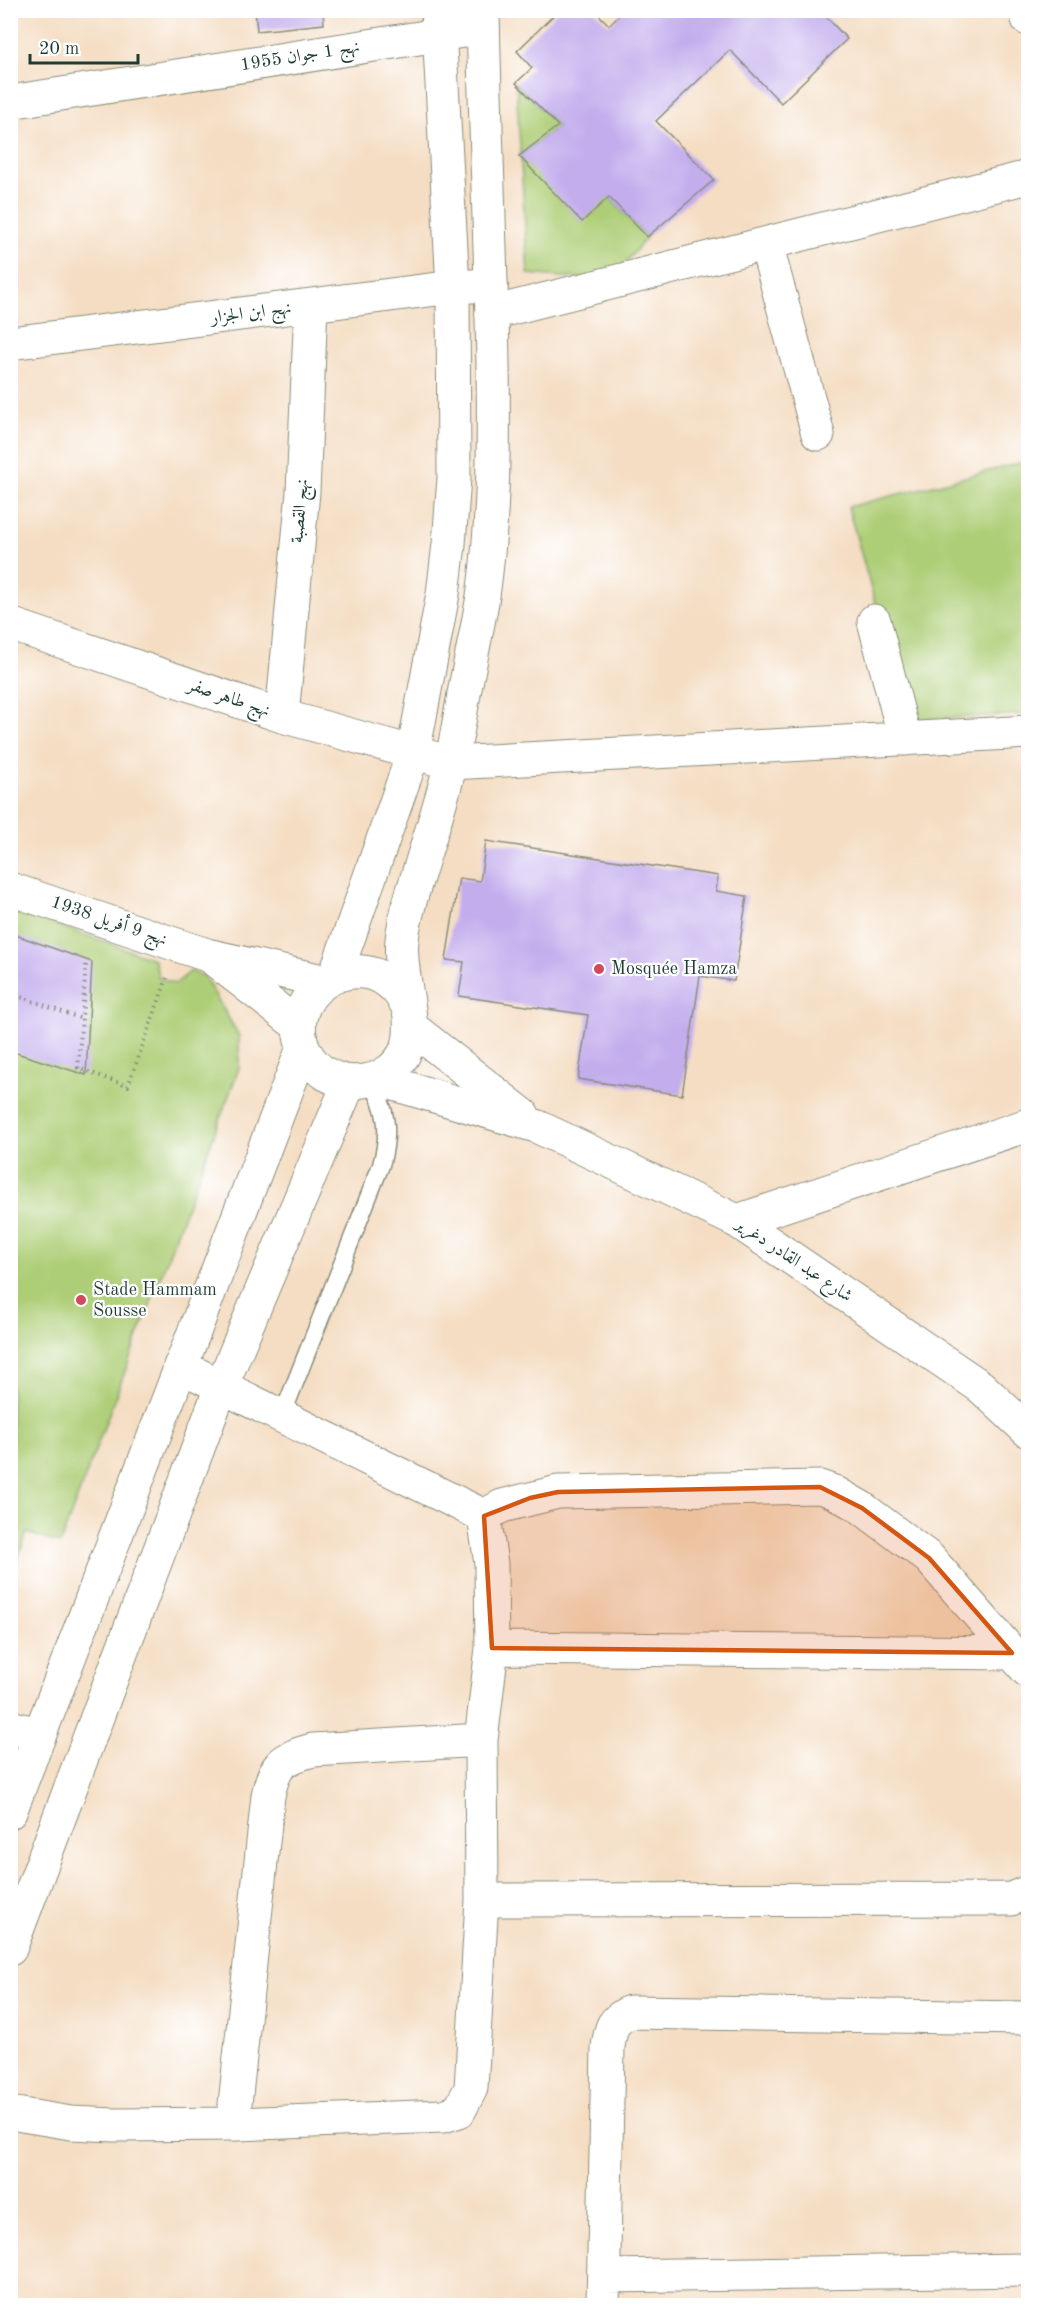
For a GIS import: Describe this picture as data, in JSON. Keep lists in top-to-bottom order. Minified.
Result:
{"streets":{"street":["نهج 1 جوان 1955","نهج ابن الجزار","نهج القصبة","نهج طاهر صفر","نهج 9 أفريل 1938","شارع عبد القادر دغرير"]},"crossings":[["نهج ابن الجزار","نهج القصبة"],["نهج القصبة","نهج طاهر صفر"]],"places":["Mosquée Hamza","Stade Hammam Sousse"],"scale_bar":"20 m"}
